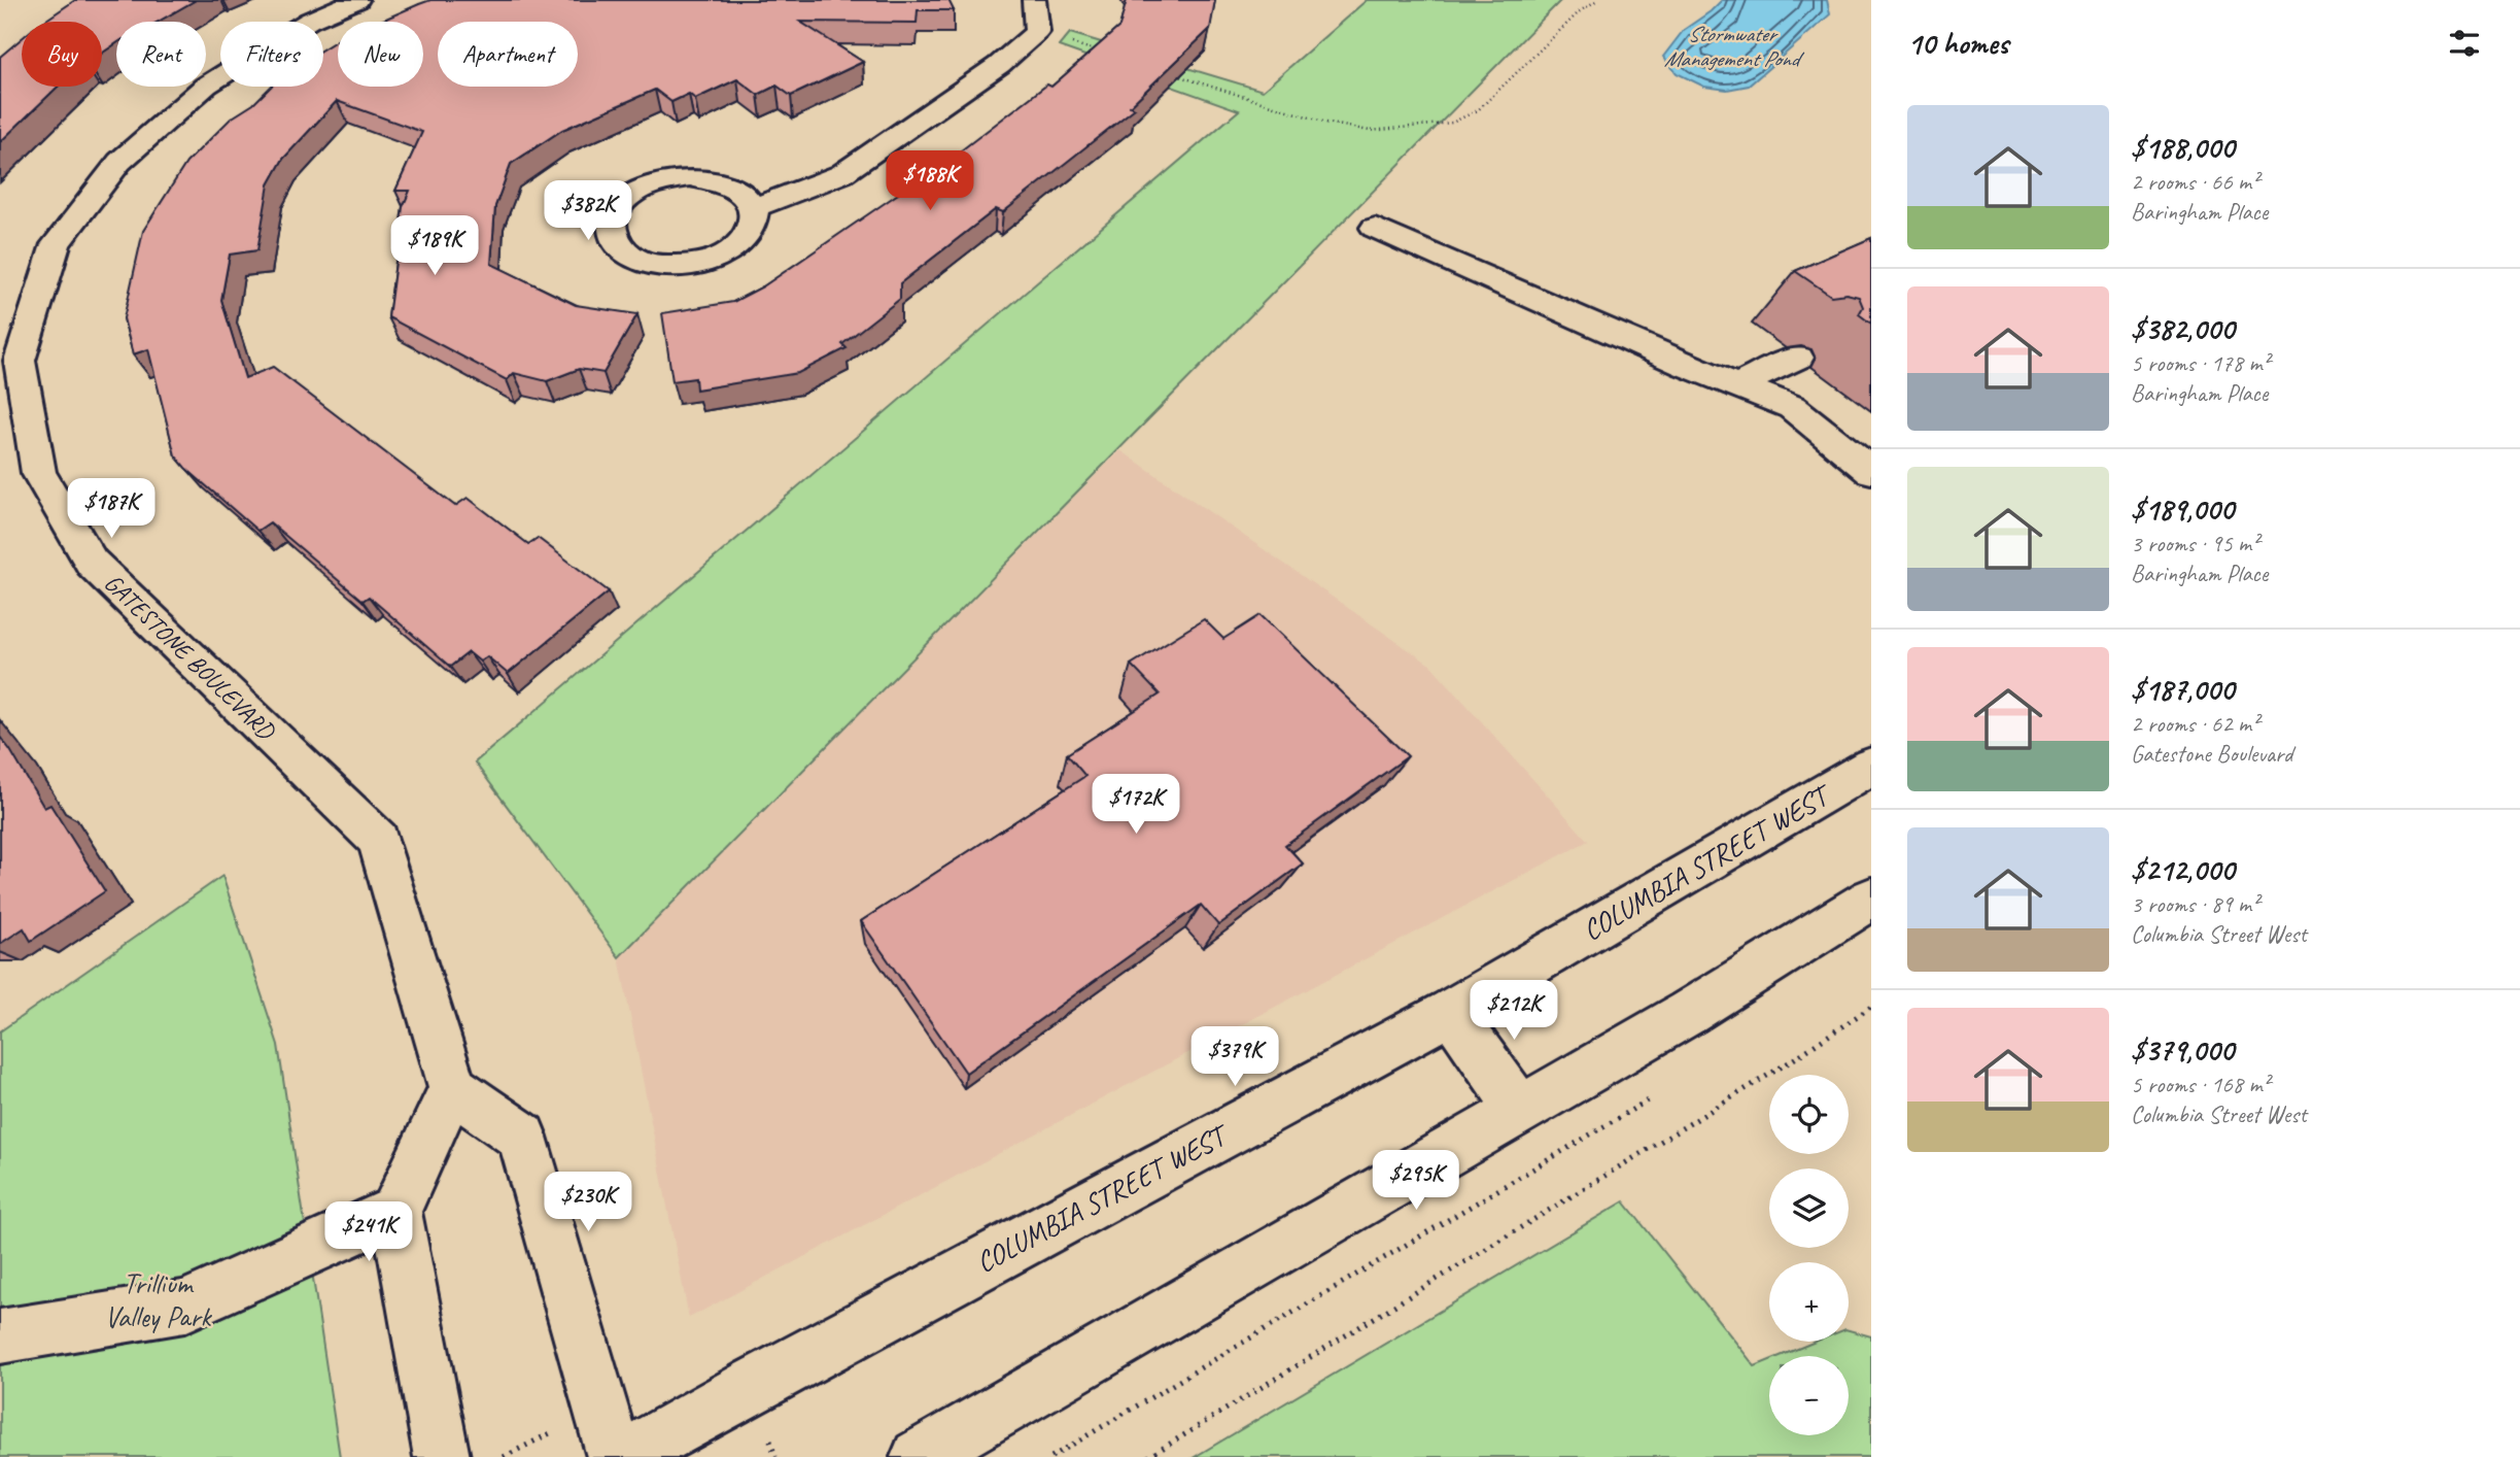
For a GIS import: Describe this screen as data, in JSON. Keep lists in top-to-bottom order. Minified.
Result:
{"streets":{"street":["GATESTONE BOULEVARD","COLUMBIA STREET WEST"]},"water":["Stormwater Management Pond"],"parks":["Trillium Valley Park"],"page":{"heading":"10 homes","chip":["Buy","Rent","Filters","New","Apartment"],"list":[{"name":"$188,000","note":"2 rooms · 66 m² · Baringham Place"},{"name":"$382,000","note":"5 rooms · 178 m² · Baringham Place"},{"name":"$189,000","note":"3 rooms · 95 m² · Baringham Place"},{"name":"$187,000","note":"2 rooms · 62 m² · Gatestone Boulevard"},{"name":"$212,000","note":"3 rooms · 89 m² · Columbia Street West"},{"name":"$379,000","note":"5 rooms · 168 m² · Columbia Street West"}],"price":["$188K","$382K","$189K","$187K","$172K","$212K","$379K","$295K","$230K","$241K"],"map_buttons":["+","−"]}}
